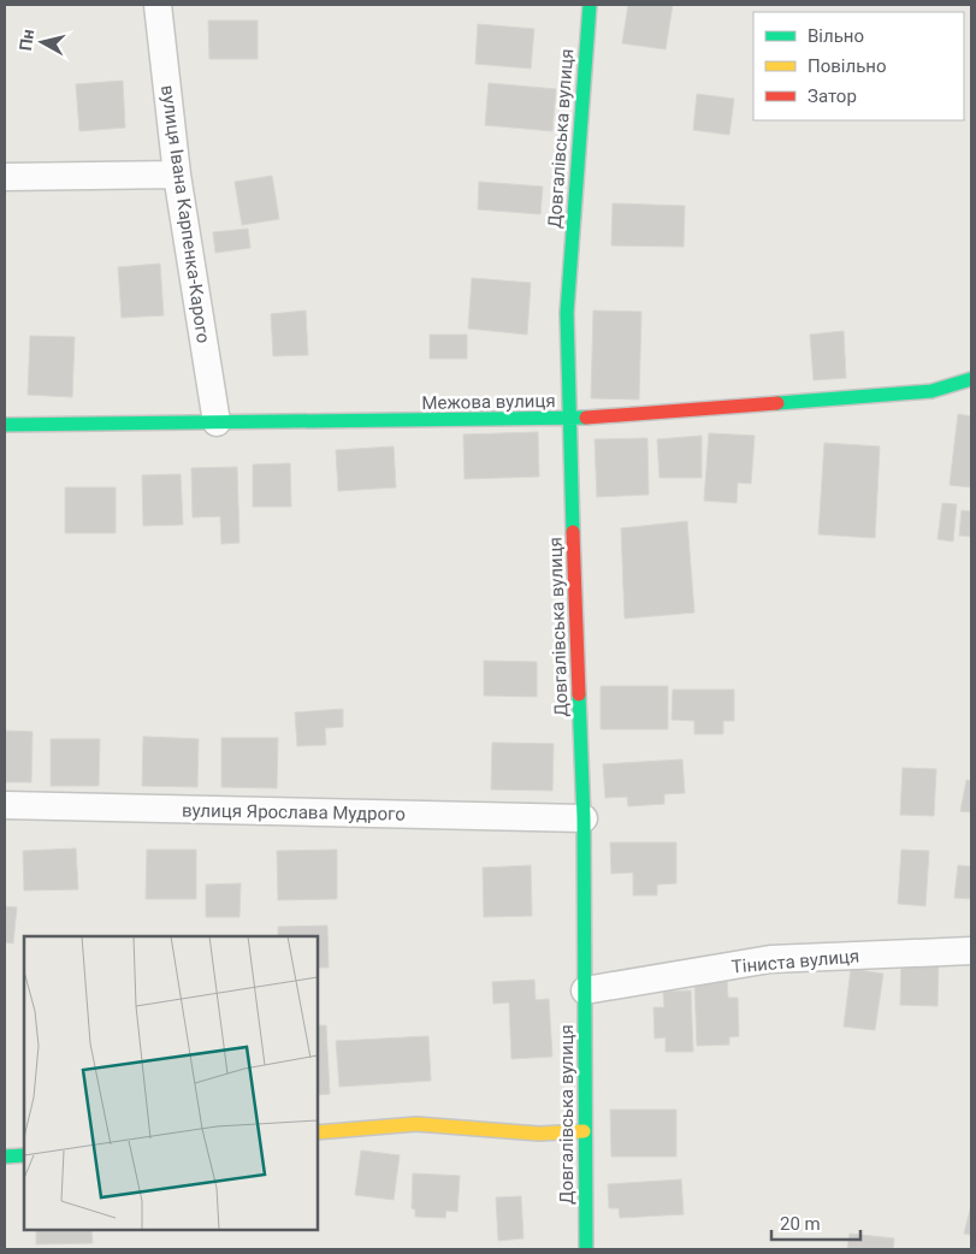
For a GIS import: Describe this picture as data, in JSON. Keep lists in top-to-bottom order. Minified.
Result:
{"streets":{"street":["Довгалівська вулиця","вулиця Івана Карпенка-Карого","Межова вулиця","вулиця Ярослава Мудрого","Тіниста вулиця"]},"crossings":[["Довгалівська вулиця","Межова вулиця"],["Довгалівська вулиця","вулиця Ярослава Мудрого"],["Довгалівська вулиця","Тіниста вулиця"],["вулиця Івана Карпенка-Карого","Межова вулиця"]],"legend":["Вільно","Повільно","Затор"],"scale_bar":"20 m","north":"left"}
